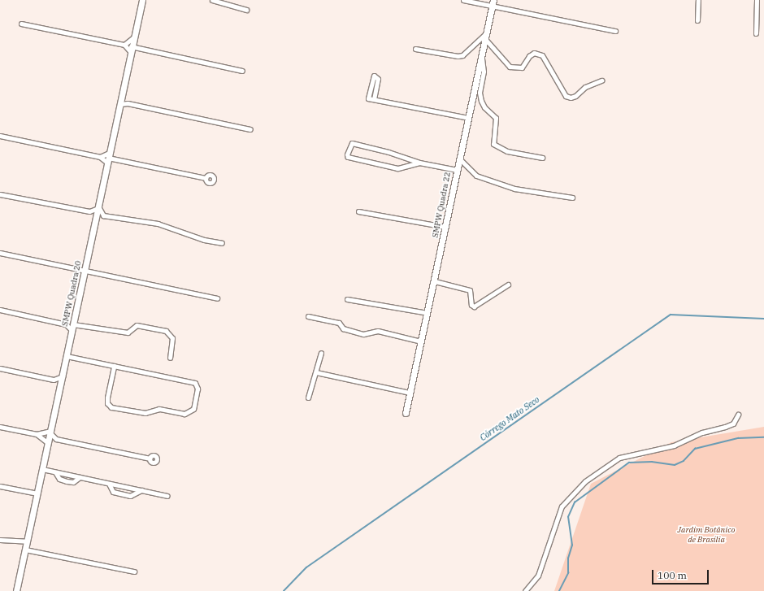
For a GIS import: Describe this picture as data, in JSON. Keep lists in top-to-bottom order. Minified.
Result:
{"streets":{"street":["SMPW Quadra 22","SMPW Quadra 20"]},"water":["Córrego Mato Seco"],"parks":["Jardim Botânico de Brasília"],"scale_bar":"100 m"}
